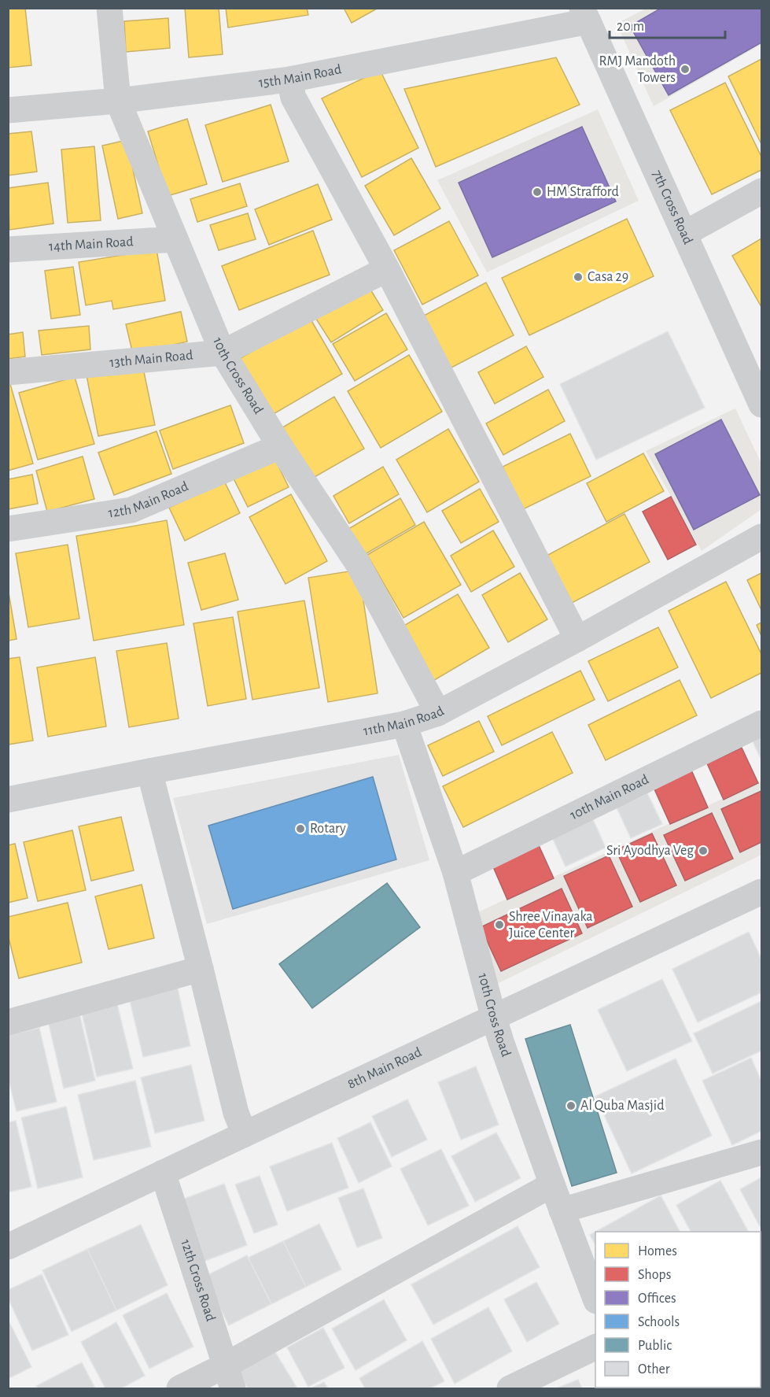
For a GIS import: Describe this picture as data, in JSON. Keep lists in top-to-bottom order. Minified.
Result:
{"streets":{"street":["15th Main Road","7th Cross Road","14th Main Road","13th Main Road","10th Cross Road","12th Main Road","11th Main Road","10th Main Road","8th Main Road","12th Cross Road"]},"crossings":[["15th Main Road","7th Cross Road"],["15th Main Road","10th Cross Road"],["14th Main Road","10th Cross Road"],["13th Main Road","10th Cross Road"],["10th Cross Road","12th Main Road"],["10th Cross Road","11th Main Road"],["10th Cross Road","10th Main Road"],["10th Cross Road","8th Main Road"],["8th Main Road","12th Cross Road"]],"places":["RMJ Mandoth Towers","HM Strafford","Casa 29","Rotary","Sri Ayodhya Veg","Shree Vinayaka Juice Center","Al Quba Masjid"],"legend":["Homes","Shops","Offices","Schools","Public","Other"],"scale_bar":"20 m"}
